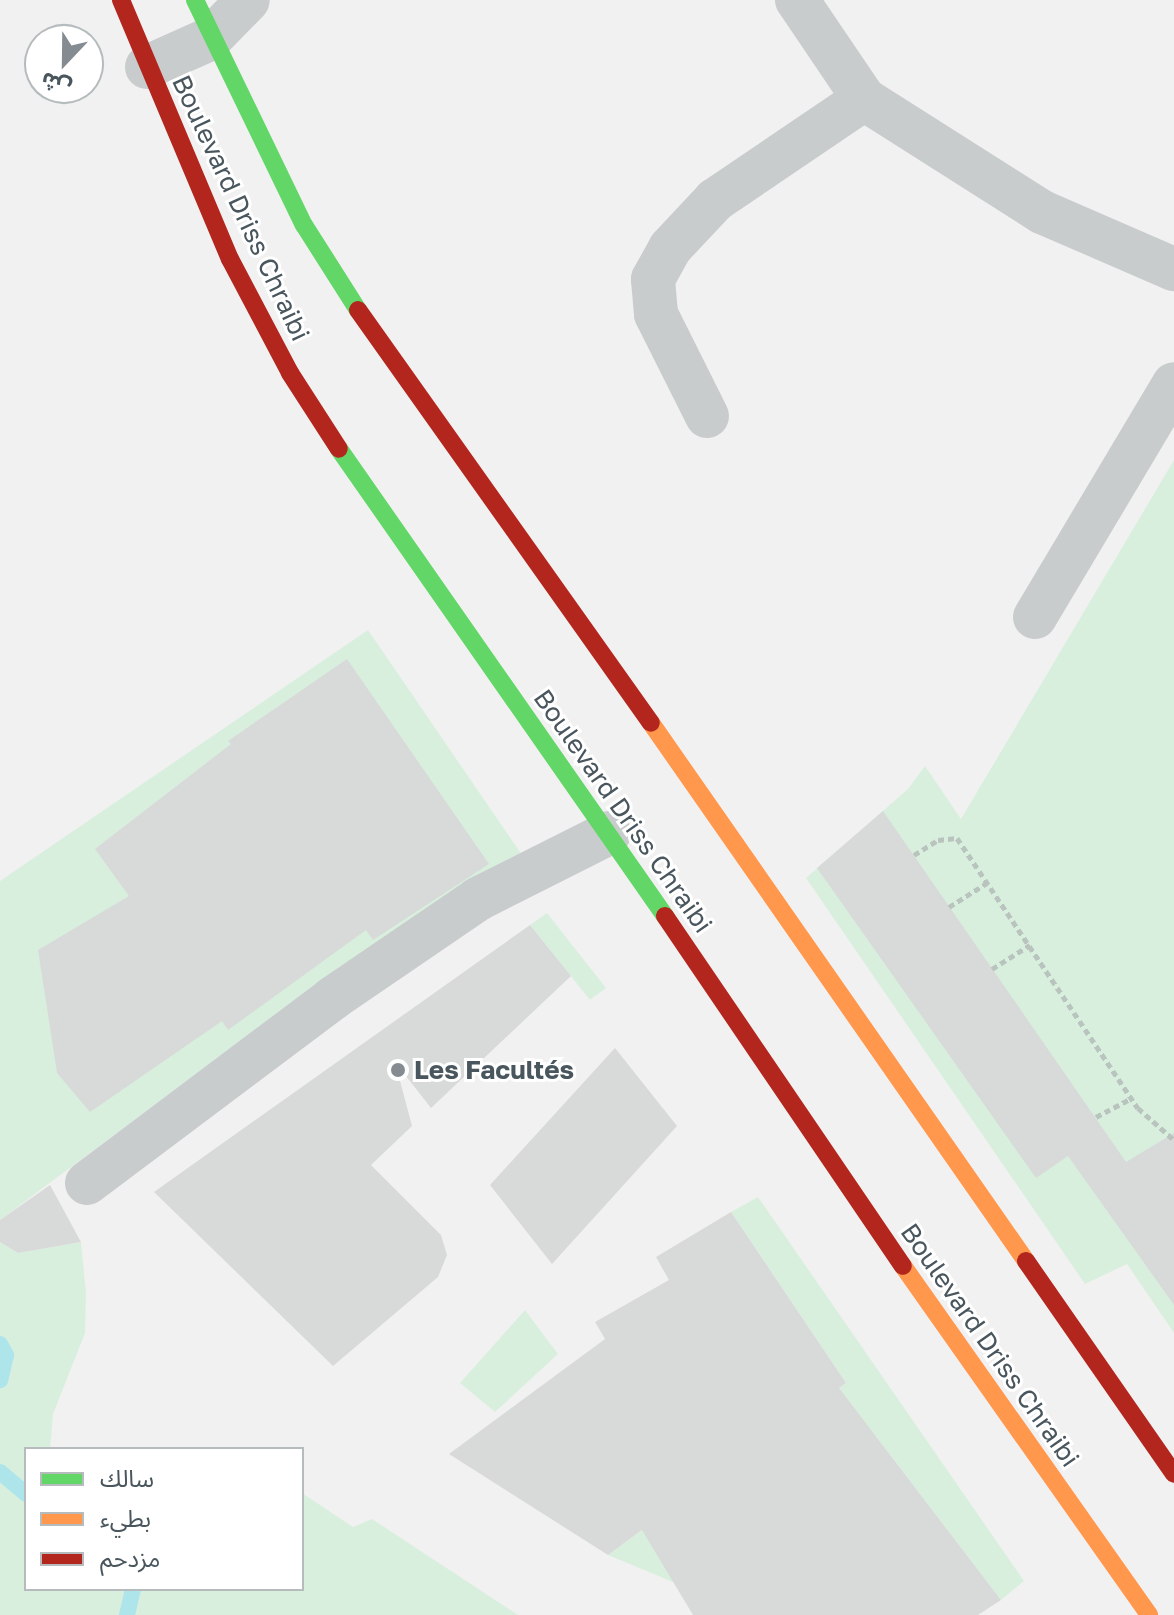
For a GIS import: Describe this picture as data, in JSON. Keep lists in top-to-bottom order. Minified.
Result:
{"streets":{"main road":["Boulevard Driss Chraibi"]},"places":["Les Facultés"],"legend":["سالك","بطيء","مزدحم"],"north":"bottom"}
